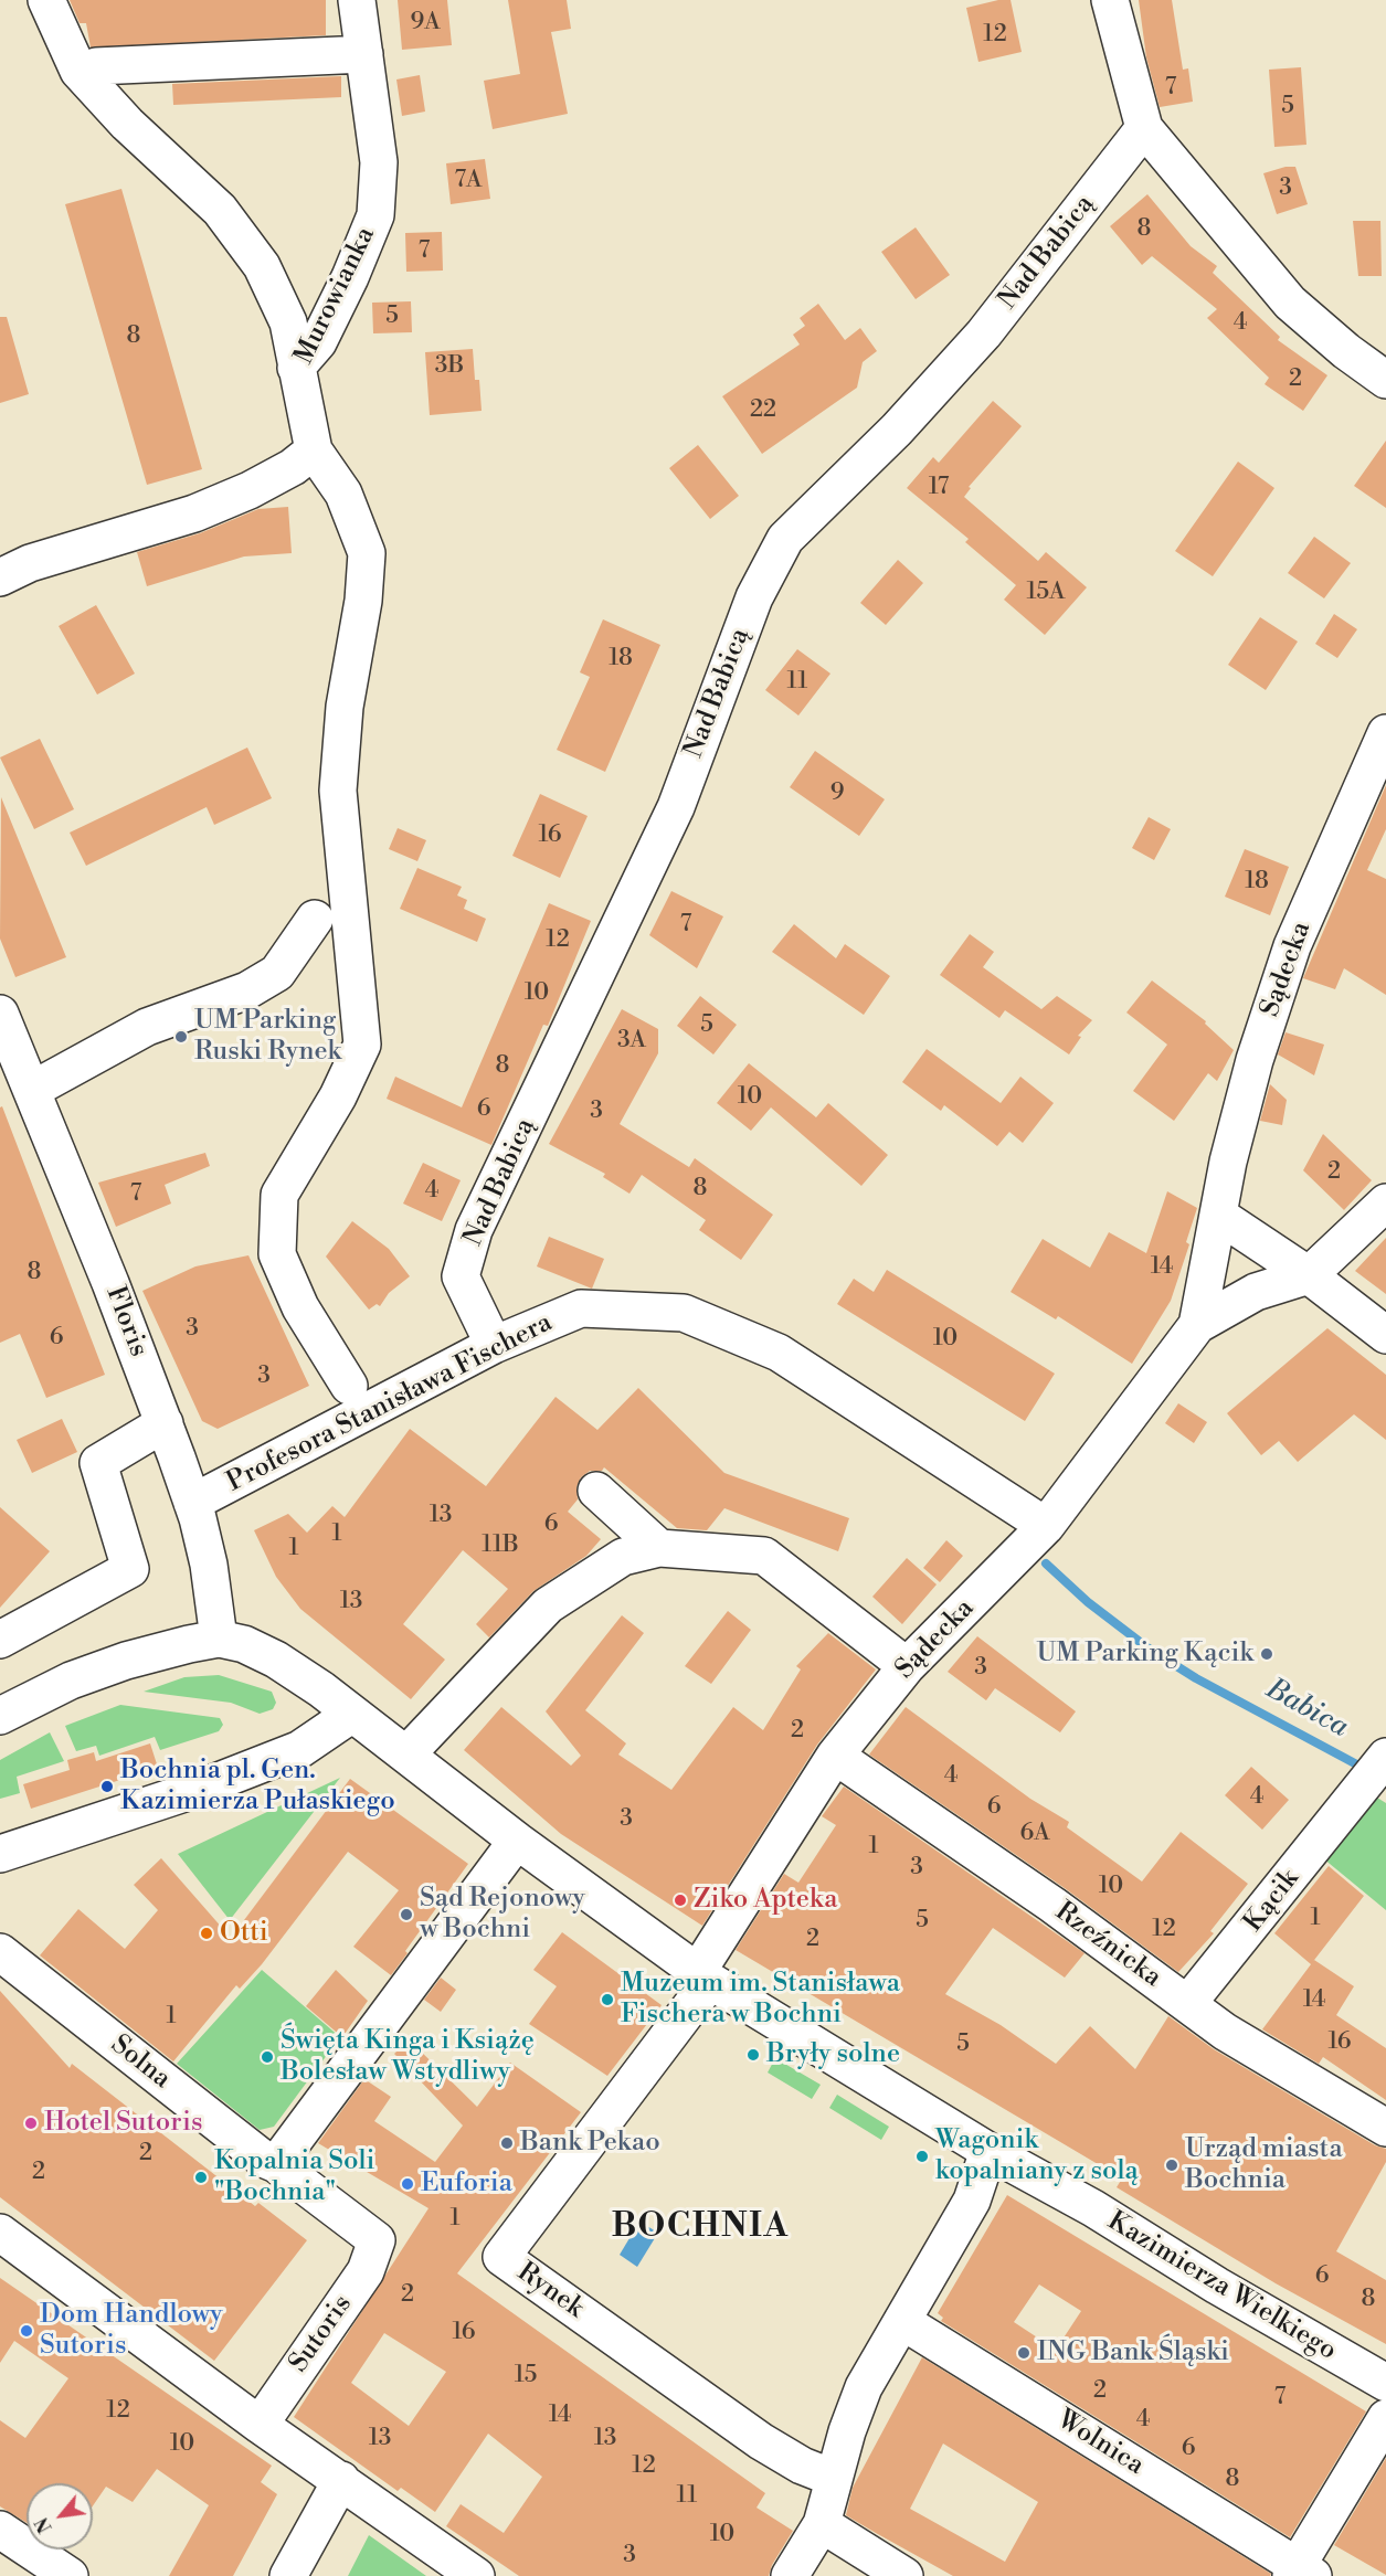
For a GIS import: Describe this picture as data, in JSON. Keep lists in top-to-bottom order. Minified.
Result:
{"streets":{"street":["Nad Babicą","Murowianka","Sądecka","Floris","Profesora Stanisława Fischera","Kącik","Rzeźnicka","Solna","Kazimierza Wielkiego","Rynek","Sutoris","Wolnica"]},"crossings":[["Nad Babicą","Profesora Stanisława Fischera"],["Sądecka","Profesora Stanisława Fischera"],["Sądecka","Rzeźnicka"],["Sądecka","Rynek"],["Floris","Profesora Stanisława Fischera"],["Kącik","Rzeźnicka"],["Solna","Sutoris"]],"districts":["BOCHNIA"],"water":["Babica"],"places":["UM Parking Ruski Rynek","UM Parking Kącik","Bochnia pl. Gen. Kazimierza Pułaskiego","Ziko Apteka","Sąd Rejonowy w Bochni","Otti","Muzeum im. Stanisława Fischera w Bochni","Bryły solne","Święta Kinga i Książę Bolesław Wstydliwy","Hotel Sutoris","Bank Pekao","Wagonik kopalniany z solą","Urząd miasta Bochnia","Kopalnia Soli \"Bochnia\"","Euforia","Dom Handlowy Sutoris","ING Bank Śląski"],"house_numbers":["9A","12","7","5","7A","3","8","7","5","4","8","3B","2","22","17","15A","18","11","9","16","18","7","12","10","5","3A","8","10","6","3","2","8","4","7","14","8","3","6","10","3","13","6","1","11B","1","13","3","2","4","4","6","3","6A","1","3","10","1","5","12","2","14","1","16","5","2","2","1","6","2","8","16","15","2","7","12","14","4","13","13","10","6","12","8","11","10","3"],"north":"bottom left"}
